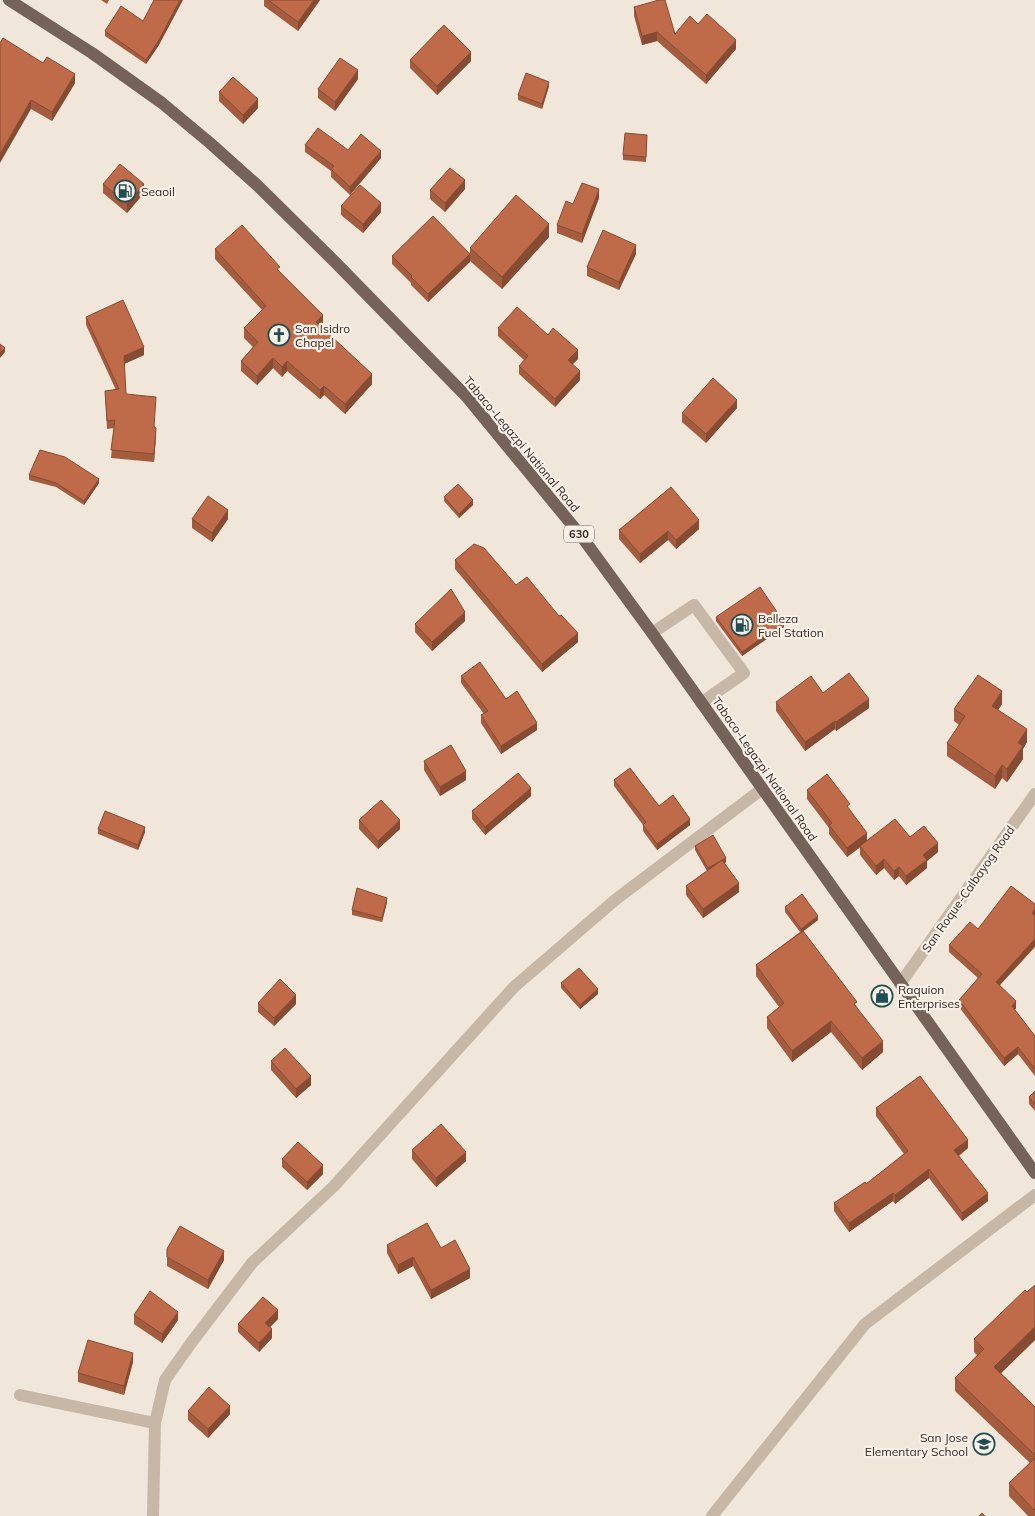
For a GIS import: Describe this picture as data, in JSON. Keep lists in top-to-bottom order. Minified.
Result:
{"streets":{"main road":["Tabaco-Legazpi National Road","630"],"street":["San Roque-Calbayog Road"]},"crossings":[["Tabaco-Legazpi National Road","San Roque-Calbayog Road"]],"places":{"fuel station":["Seaoil","Belleza Fuel Station"],"church":["San Isidro Chapel"],"shop":["Raquion Enterprises"],"school or university":["San Jose Elementary School"]}}
